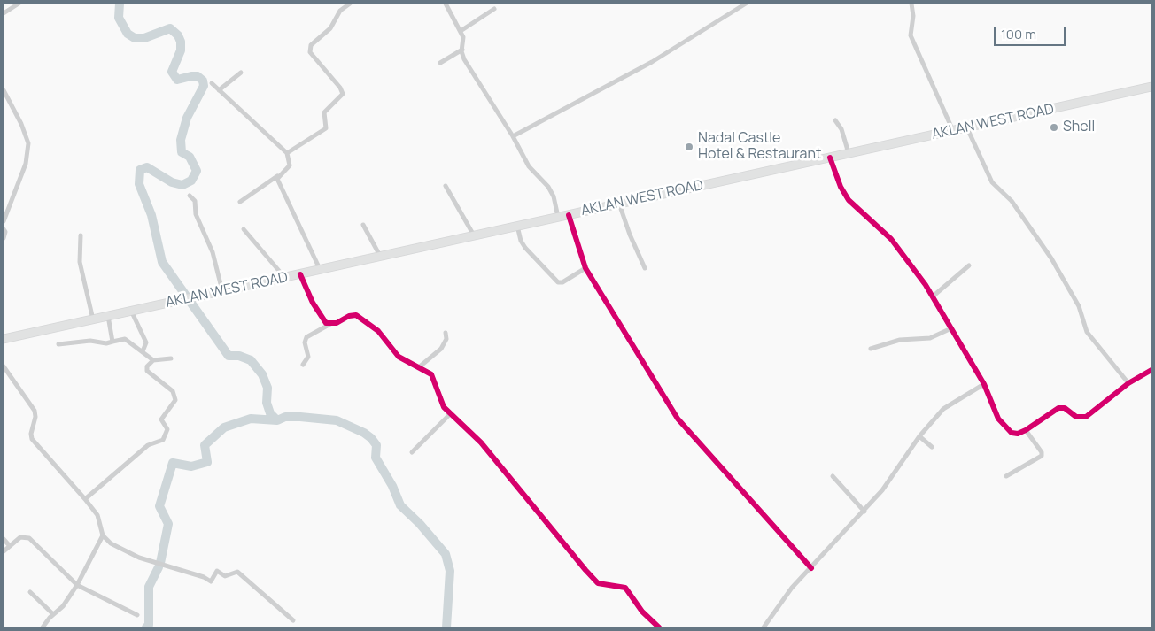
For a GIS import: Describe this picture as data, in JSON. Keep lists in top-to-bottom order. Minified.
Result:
{"streets":{"main road":["AKLAN WEST ROAD"]},"places":["Shell","Nadal Castle Hotel & Restaurant"],"scale_bar":"100 m"}
